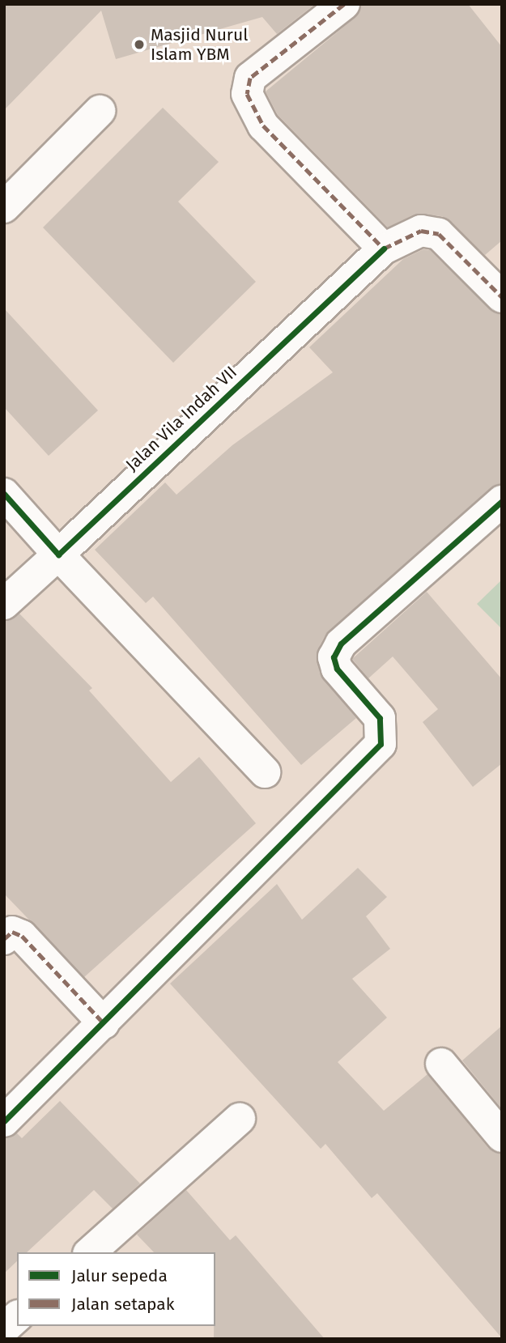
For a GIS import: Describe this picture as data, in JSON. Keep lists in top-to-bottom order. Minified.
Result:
{"streets":{"street":["Jalan Vila Indah VII"]},"places":["Masjid Nurul Islam YBM"],"legend":["Jalur sepeda","Jalan setapak"]}
